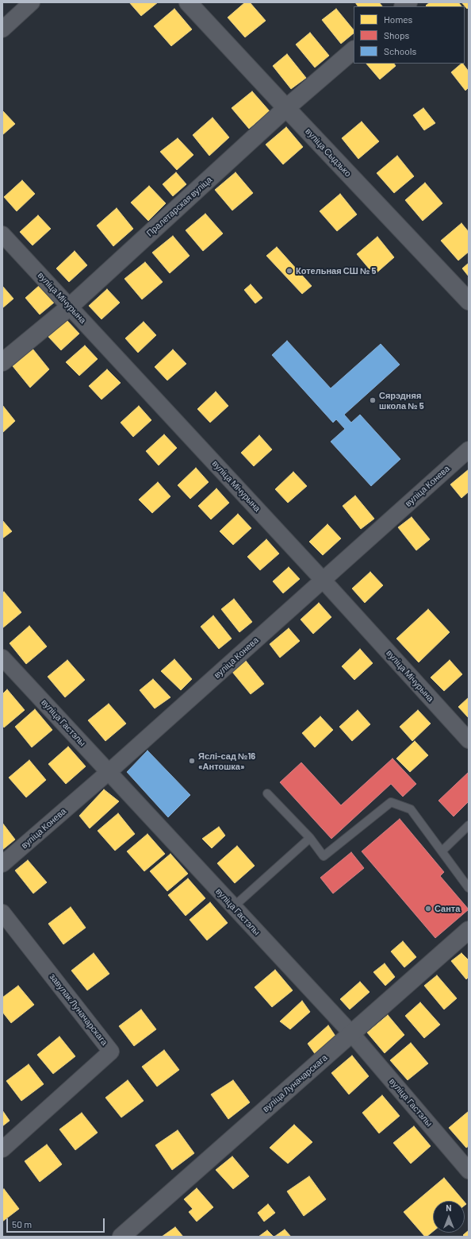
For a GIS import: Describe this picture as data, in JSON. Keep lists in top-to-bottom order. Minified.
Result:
{"streets":{"street":["вуліца Сыдзько","Пралетарская вуліца","вуліца Мічурына","вуліца Конева","вуліца Гастэлы","завулак Луначарскага","вуліца Луначарскага"]},"crossings":[["вуліца Сыдзько","Пралетарская вуліца"],["Пралетарская вуліца","вуліца Мічурына"],["вуліца Мічурына","вуліца Конева"],["вуліца Конева","вуліца Гастэлы"],["вуліца Гастэлы","вуліца Луначарскага"]],"places":["Котельная СШ № 5","Сярэдняя школа № 5","Яслі-сад №16 «Антошка»","Санта"],"legend":["Homes","Shops","Schools"],"scale_bar":"50 m","north":"top"}
